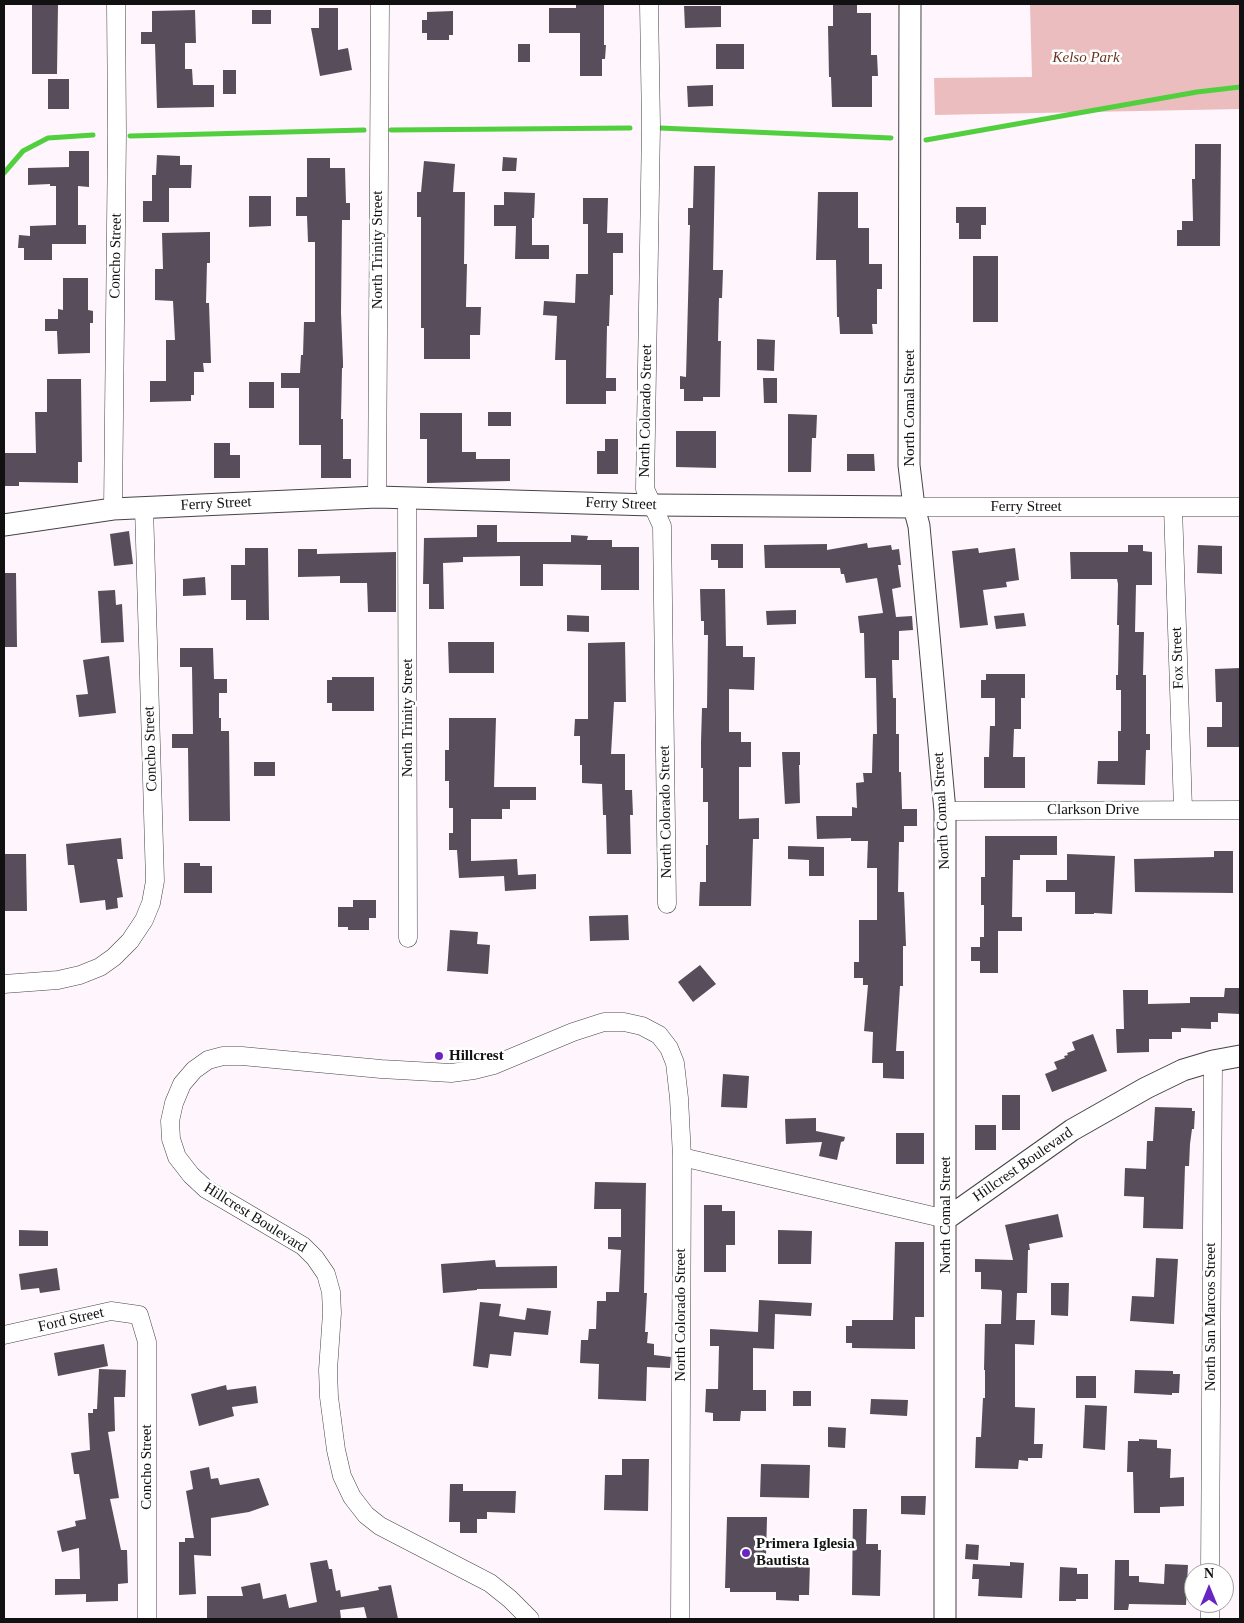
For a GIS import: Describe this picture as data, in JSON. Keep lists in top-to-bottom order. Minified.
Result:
{"streets":{"street":["North Trinity Street","Concho Street","North Comal Street","North Colorado Street","Ferry Street","Fox Street","Clarkson Drive","Hillcrest Boulevard","North San Marcos Street","Ford Street"]},"crossings":[["North Trinity Street","Ferry Street"],["Concho Street","Ferry Street"],["Concho Street","Ford Street"],["North Comal Street","Ferry Street"],["North Comal Street","Clarkson Drive"],["North Comal Street","Hillcrest Boulevard"],["North Colorado Street","Ferry Street"],["North Colorado Street","Hillcrest Boulevard"],["Ferry Street","Fox Street"],["Fox Street","Clarkson Drive"],["Hillcrest Boulevard","North San Marcos Street"]],"parks":["Kelso Park"],"places":["Hillcrest","Primera Iglesia Bautista"],"north":"top"}
